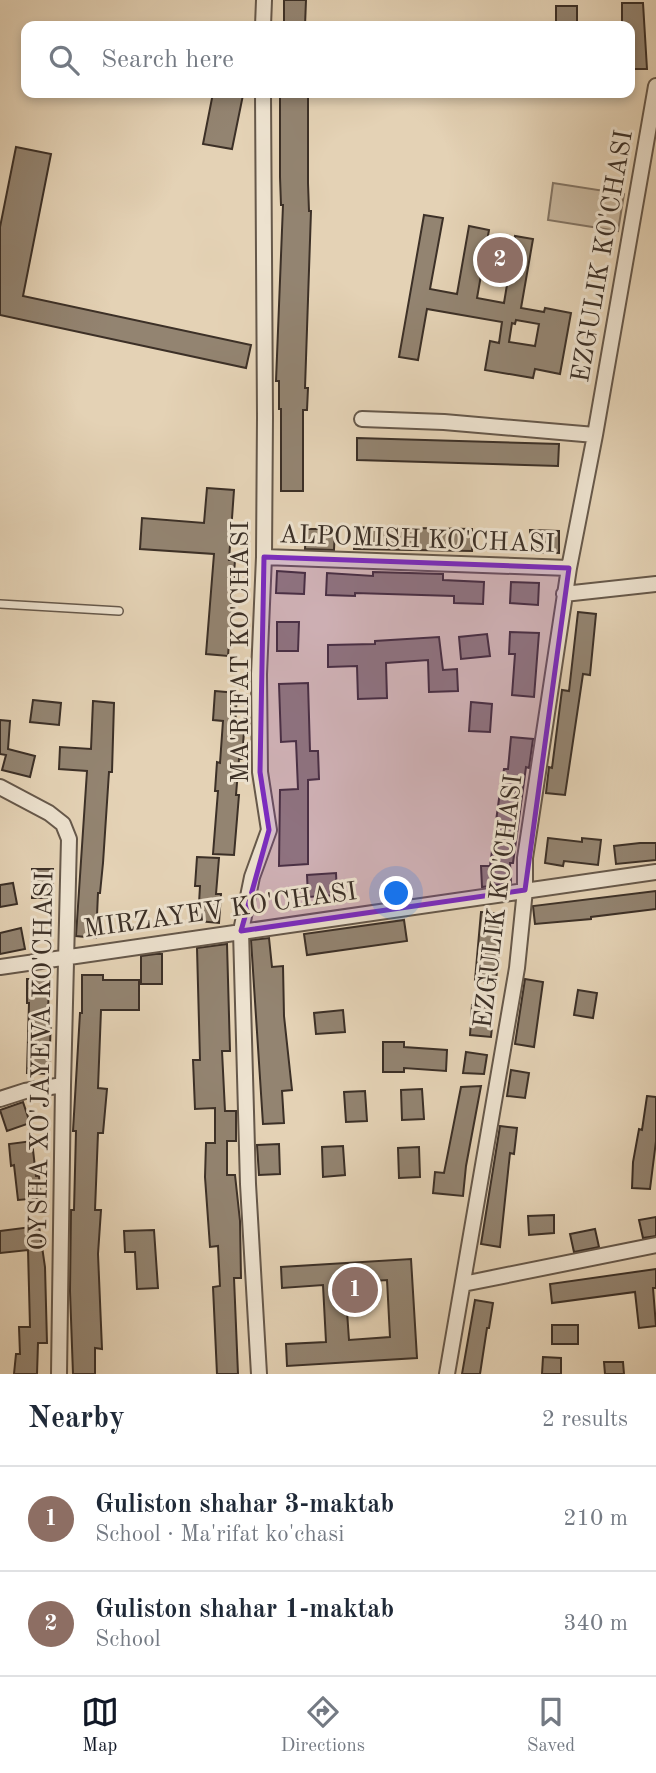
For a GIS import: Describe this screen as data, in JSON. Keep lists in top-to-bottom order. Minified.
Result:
{"streets":{"street":["EZGULIK KO'CHASI","ALPOMISH KO'CHASI","MA'RIFAT KO'CHASI","MIRZAYEV KO'CHASI","OYSHA XO'JAYEVA KO'CHASI"]},"crossings":[["EZGULIK KO'CHASI","ALPOMISH KO'CHASI"],["EZGULIK KO'CHASI","MIRZAYEV KO'CHASI"],["ALPOMISH KO'CHASI","MA'RIFAT KO'CHASI"],["MA'RIFAT KO'CHASI","MIRZAYEV KO'CHASI"],["MIRZAYEV KO'CHASI","OYSHA XO'JAYEVA KO'CHASI"]],"page":{"search":"Search here","pins":["2","1"],"heading":["Nearby","2 results"],"list":[{"mark":"1","name":"Guliston shahar 3-maktab","note":"School · Ma'rifat ko'chasi","value":"210 m"},{"mark":"2","name":"Guliston shahar 1-maktab","note":"School","value":"340 m"}],"nav":["Map","Directions","Saved"]}}
